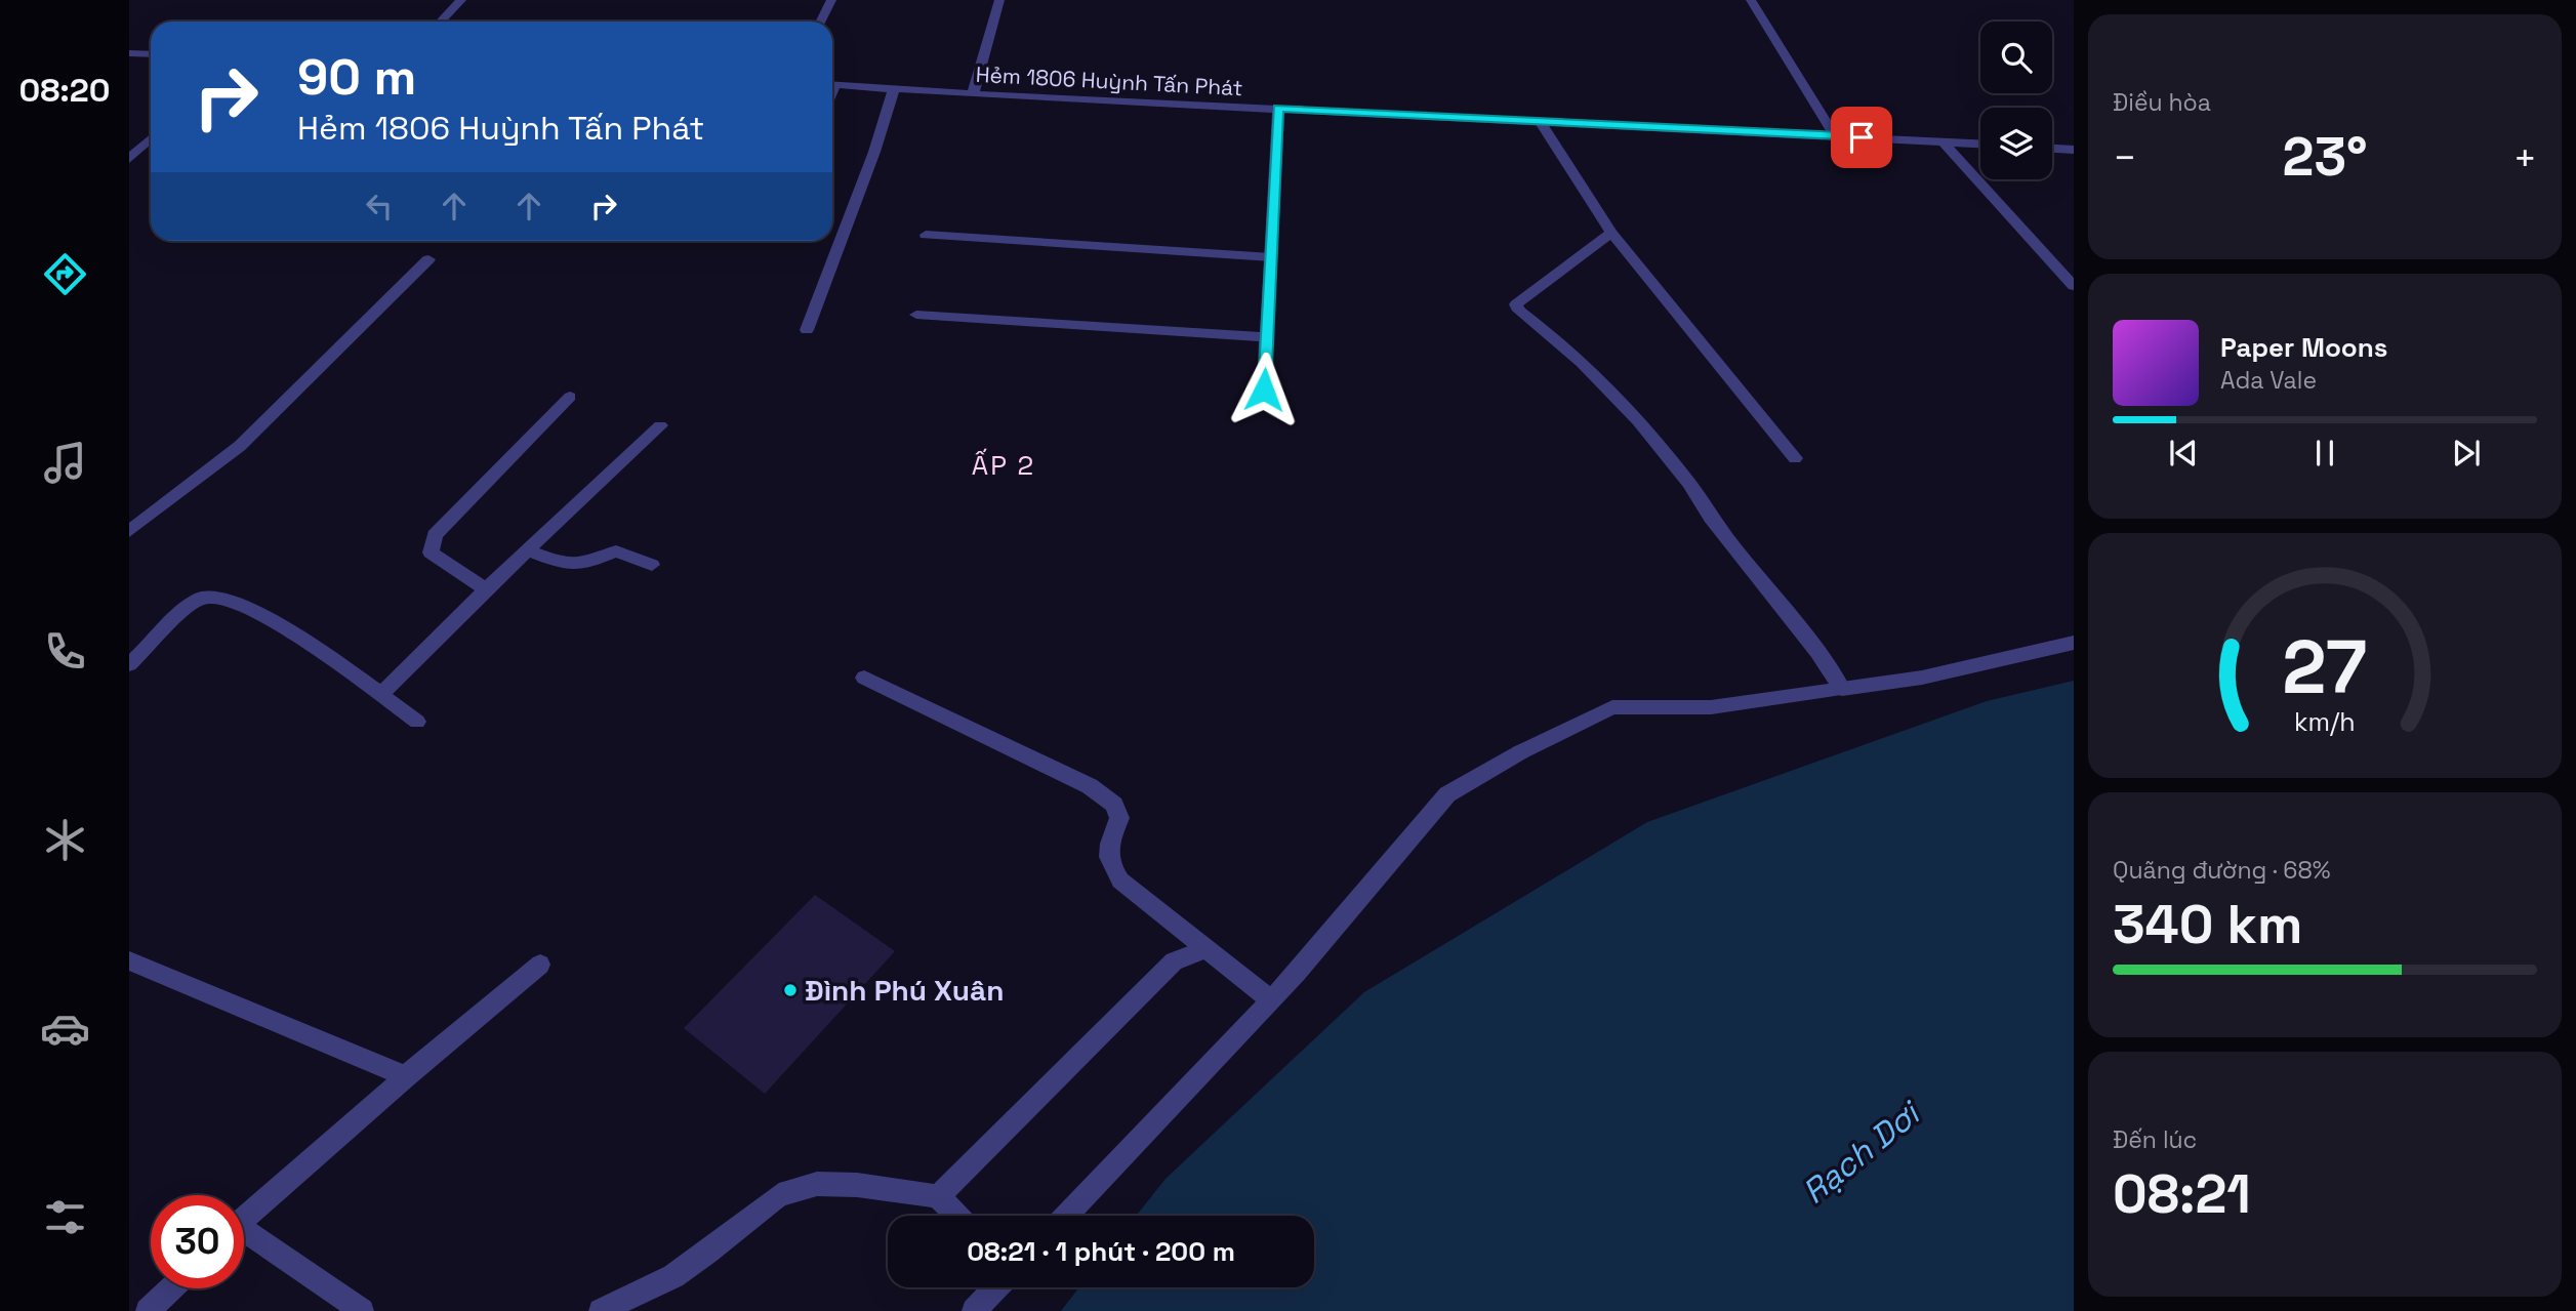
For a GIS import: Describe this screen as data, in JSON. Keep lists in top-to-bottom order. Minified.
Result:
{"streets":{"street":["Hẻm 1806 Huỳnh Tấn Phát"]},"districts":["ẤP 2"],"water":["Rạch Dơi"],"places":["Đình Phú Xuân"],"page":{"tabs":"08:20","tile":["Điều hòa",["Quãng đường · 68%","340 km"],["Đến lúc","08:21"]],"turn":["90 m","Hẻm 1806 Huỳnh Tấn Phát"],"heat":["−","23°","+"],"song":["Paper Moons","Ada Vale"],"limit":"30","trip":"08:21 · 1 phút · 200 m","gauge":["27","km/h"]}}
